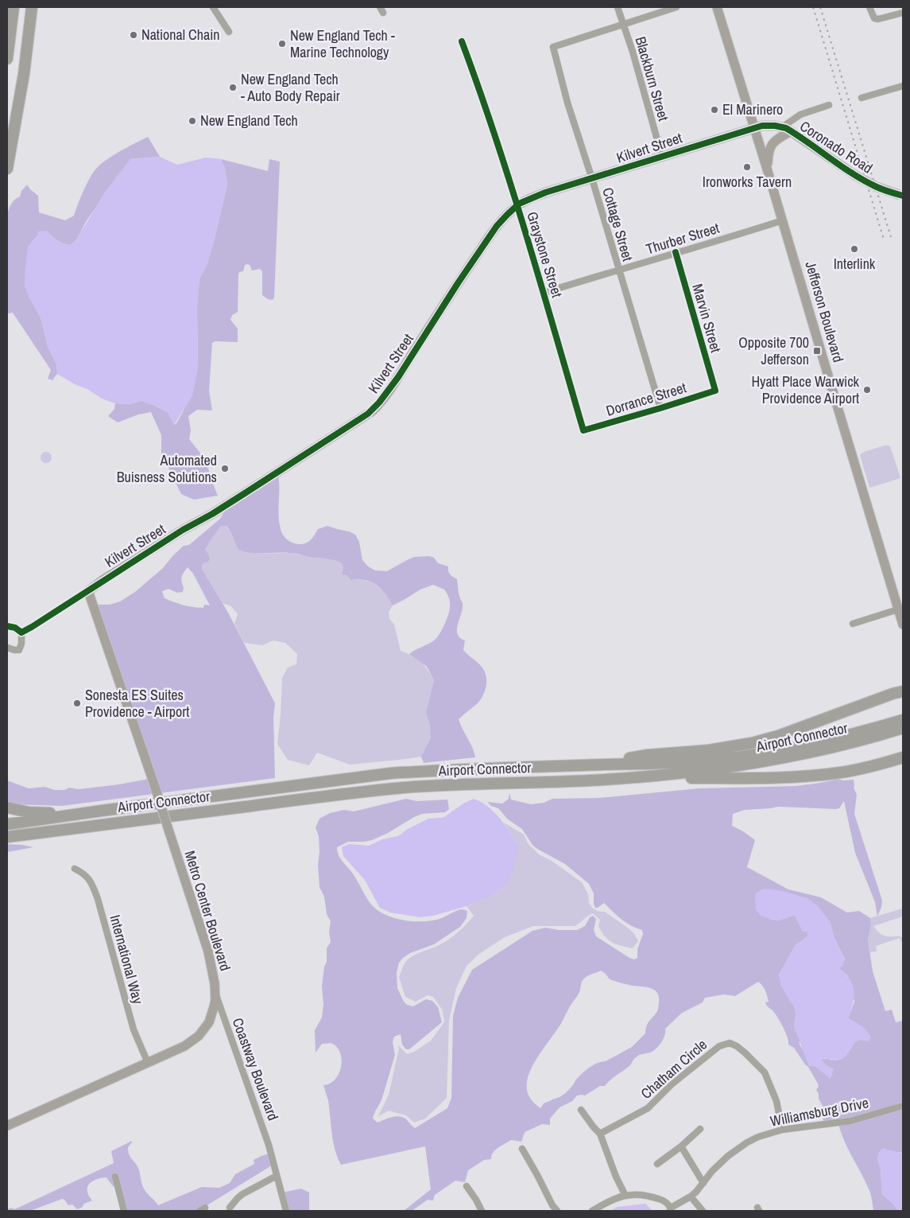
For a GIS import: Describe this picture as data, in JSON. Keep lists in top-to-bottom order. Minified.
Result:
{"streets":{"highway":["Airport Connector"],"street":["Blackburn Street","Coronado Road","Kilvert Street","Cottage Street","Thurber Street","Graystone Street","Jefferson Boulevard","Marvin Street","Dorrance Street","Metro Center Boulevard","International Way","Coastway Boulevard","Chatham Circle","Williamsburg Drive"]},"crossings":[["Blackburn Street","Kilvert Street"],["Blackburn Street","Cottage Street"],["Coronado Road","Kilvert Street"],["Coronado Road","Jefferson Boulevard"],["Kilvert Street","Cottage Street"],["Kilvert Street","Graystone Street"],["Kilvert Street","Jefferson Boulevard"],["Kilvert Street","Metro Center Boulevard"],["Cottage Street","Thurber Street"],["Cottage Street","Dorrance Street"],["Thurber Street","Graystone Street"],["Thurber Street","Jefferson Boulevard"],["Thurber Street","Marvin Street"],["Graystone Street","Dorrance Street"],["Marvin Street","Dorrance Street"],["Metro Center Boulevard","International Way"],["Metro Center Boulevard","Coastway Boulevard"],["Chatham Circle","Williamsburg Drive"]],"places":{"other":["National Chain","New England Tech - Marine Technology","New England Tech - Auto Body Repair","El Marinero","New England Tech","Ironworks Tavern","Interlink","Hyatt Place Warwick Providence Airport","Automated Buisness Solutions","Sonesta ES Suites Providence - Airport"],"transit":["Opposite 700 Jefferson"]}}
